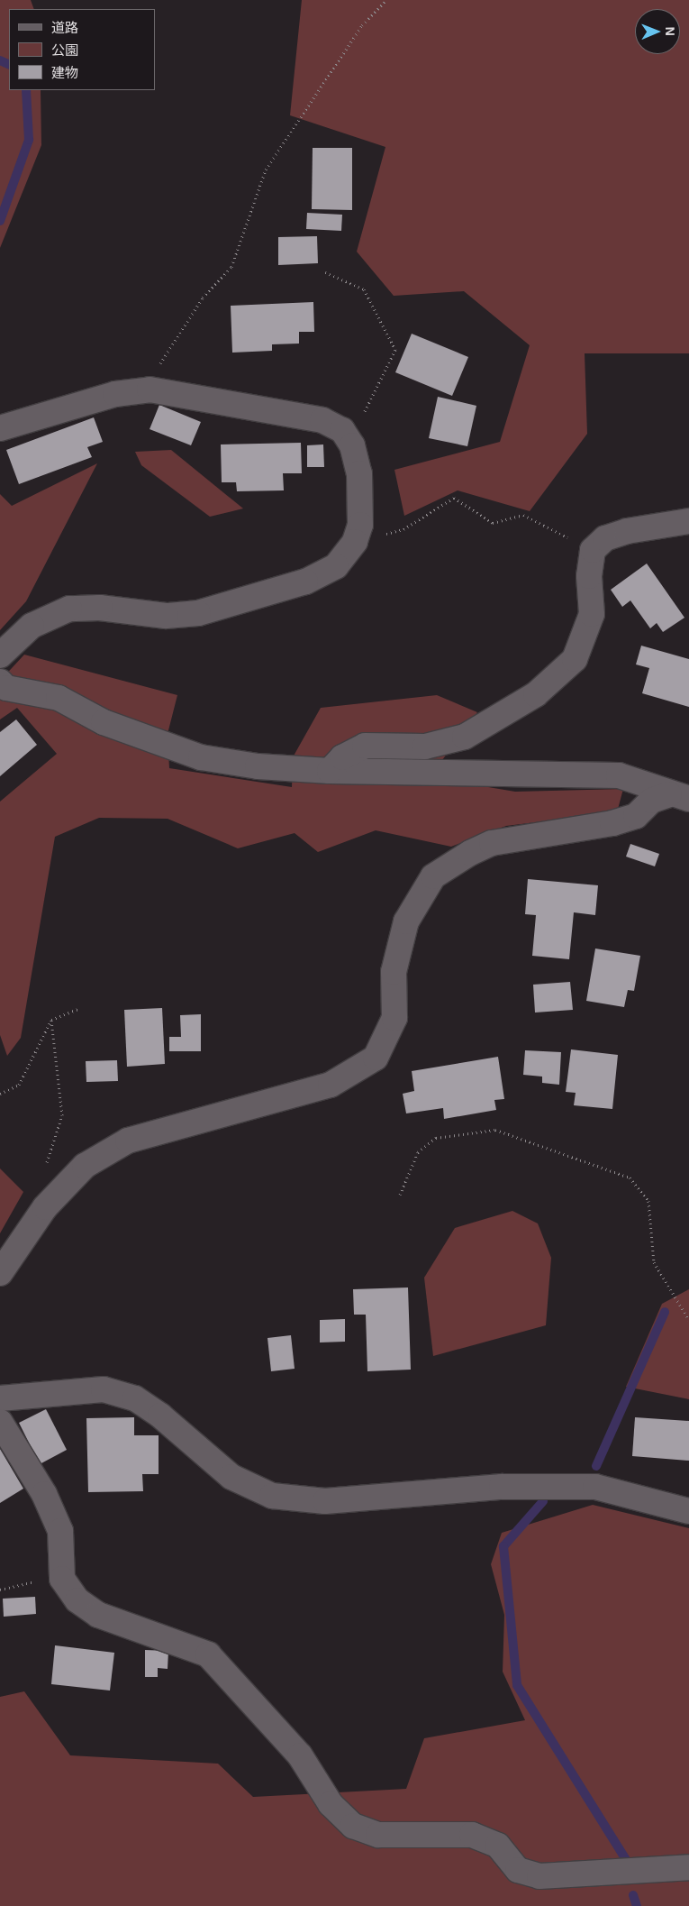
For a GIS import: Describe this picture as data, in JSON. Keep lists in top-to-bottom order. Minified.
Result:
{"legend":["道路","公園","建物"],"north":"right"}
